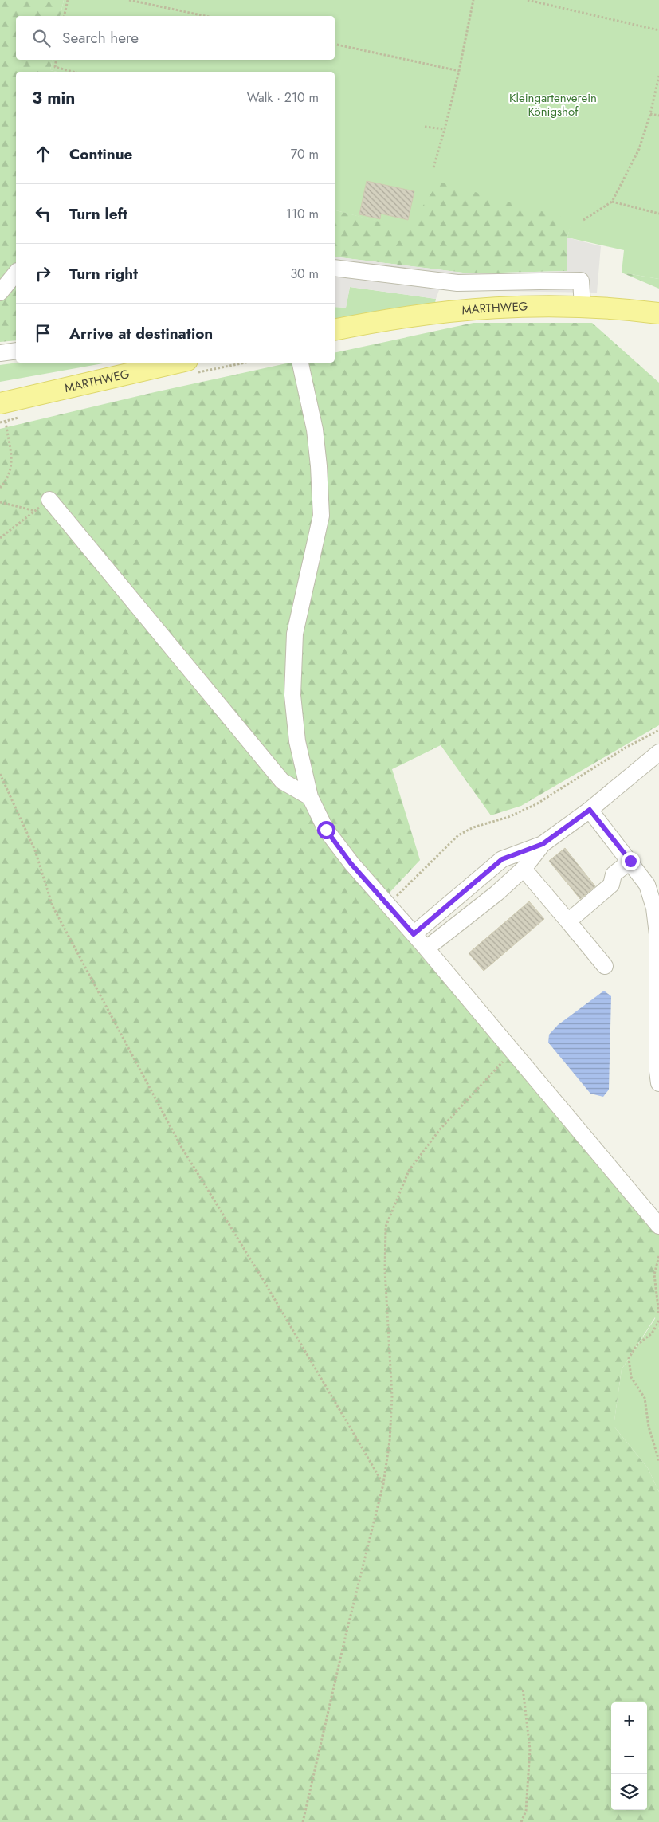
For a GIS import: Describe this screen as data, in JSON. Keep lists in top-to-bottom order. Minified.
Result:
{"streets":{"main road":["MARTHWEG"]},"parks":["Kleingartenverein Königshof"],"page":{"search":"Search here","heading":["3 min","Walk · 210 m"],"list":[["Continue","70 m"],["Turn left","110 m"],["Turn right","30 m"],"Arrive at destination"],"map_buttons":["+","−"]}}
